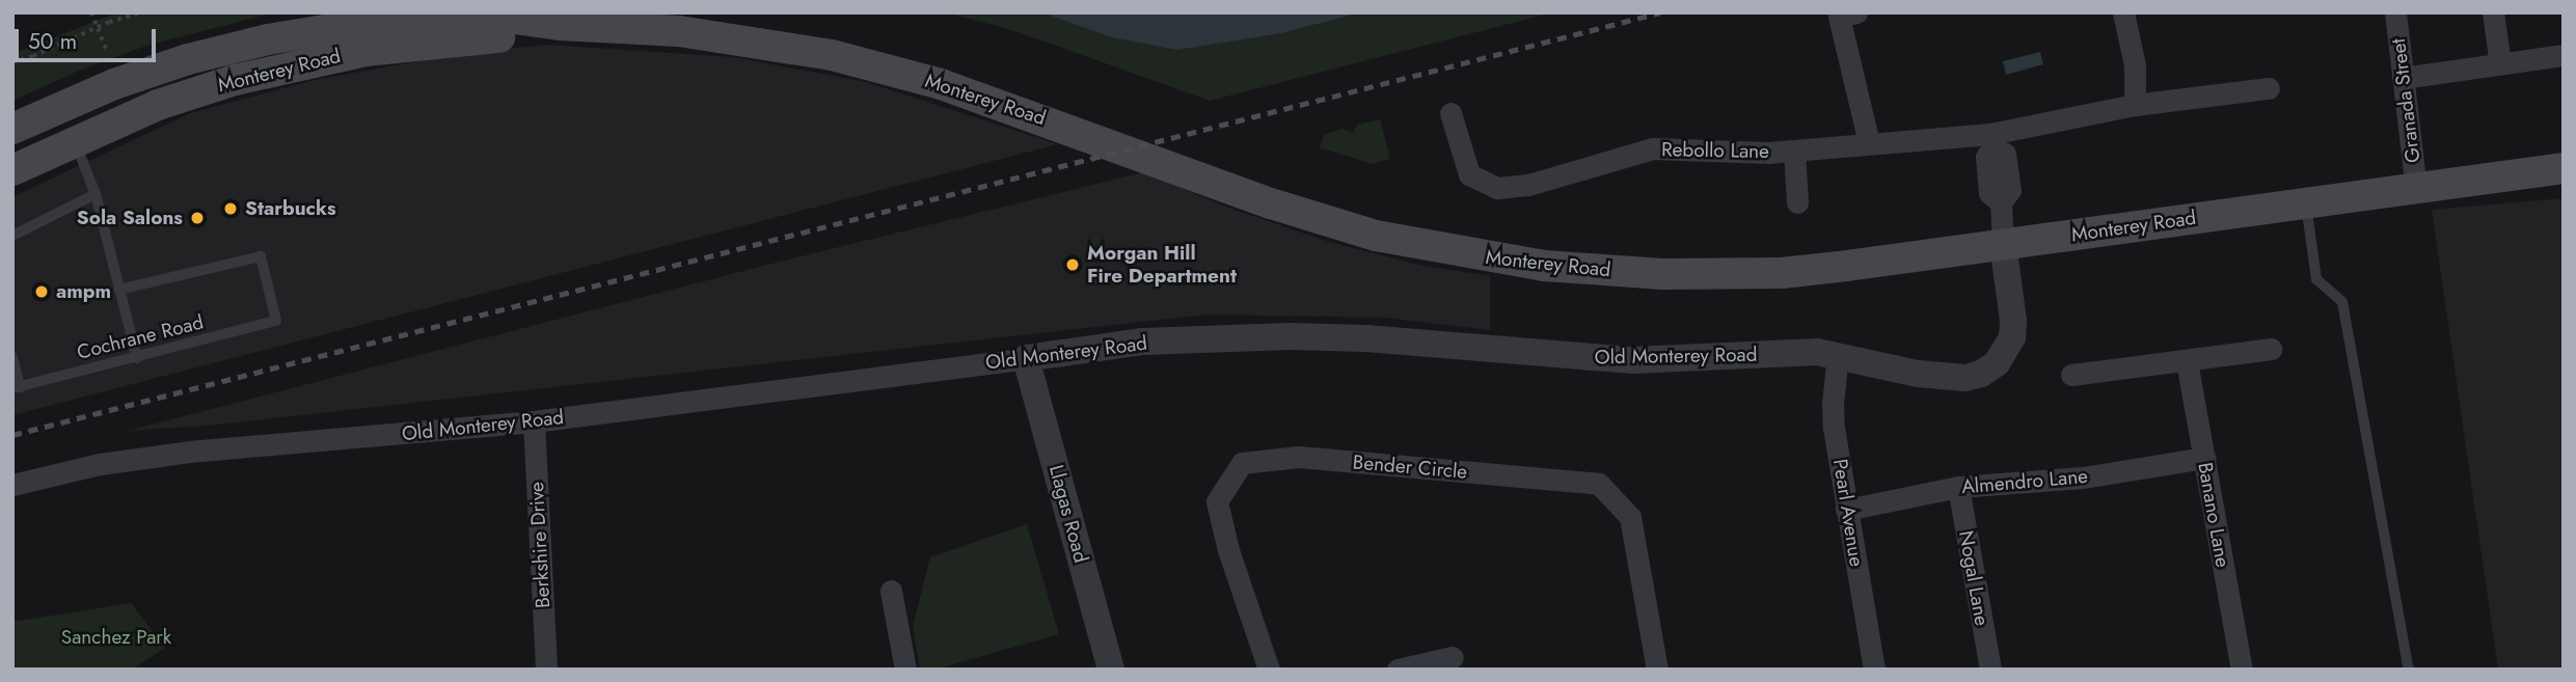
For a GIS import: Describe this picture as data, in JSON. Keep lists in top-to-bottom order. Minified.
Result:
{"streets":{"main road":["Monterey Road"],"street":["Granada Street","Rebollo Lane","Old Monterey Road","Bender Circle","Almendro Lane","Pearl Avenue","Llagas Road","Banano Lane","Berkshire Drive","Nogal Lane"],"lane":["Cochrane Road"]},"crossings":[["Monterey Road","Granada Street"],["Monterey Road","Old Monterey Road"],["Old Monterey Road","Pearl Avenue"],["Old Monterey Road","Llagas Road"],["Old Monterey Road","Berkshire Drive"],["Almendro Lane","Pearl Avenue"],["Almendro Lane","Banano Lane"],["Almendro Lane","Nogal Lane"]],"parks":["Sanchez Park"],"places":["Starbucks","Sola Salons","Morgan Hill Fire Department","ampm"],"scale_bar":"50 m"}
